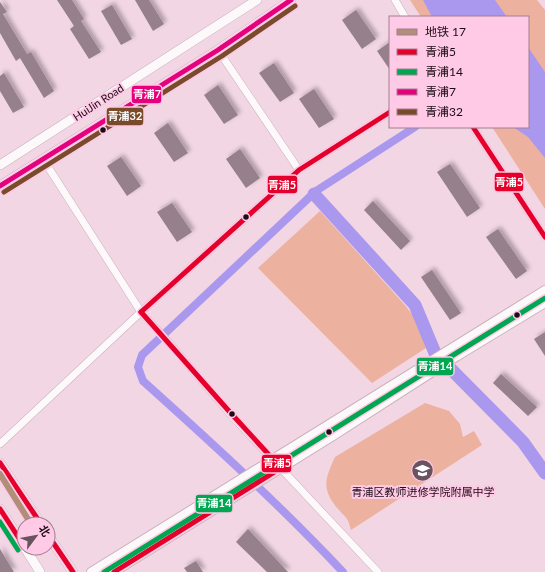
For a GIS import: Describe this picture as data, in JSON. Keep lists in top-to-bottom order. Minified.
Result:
{"streets":{"main road":["HuiJin Road"]},"places":{"school or university":["青浦区教师进修学院附属中学"]},"lines":["transit line 青浦7","transit line 青浦32","transit line 青浦5","transit line 青浦14","metro line 17"],"legend":["地铁 17","青浦5","青浦14","青浦7","青浦32"],"north":"top right"}
